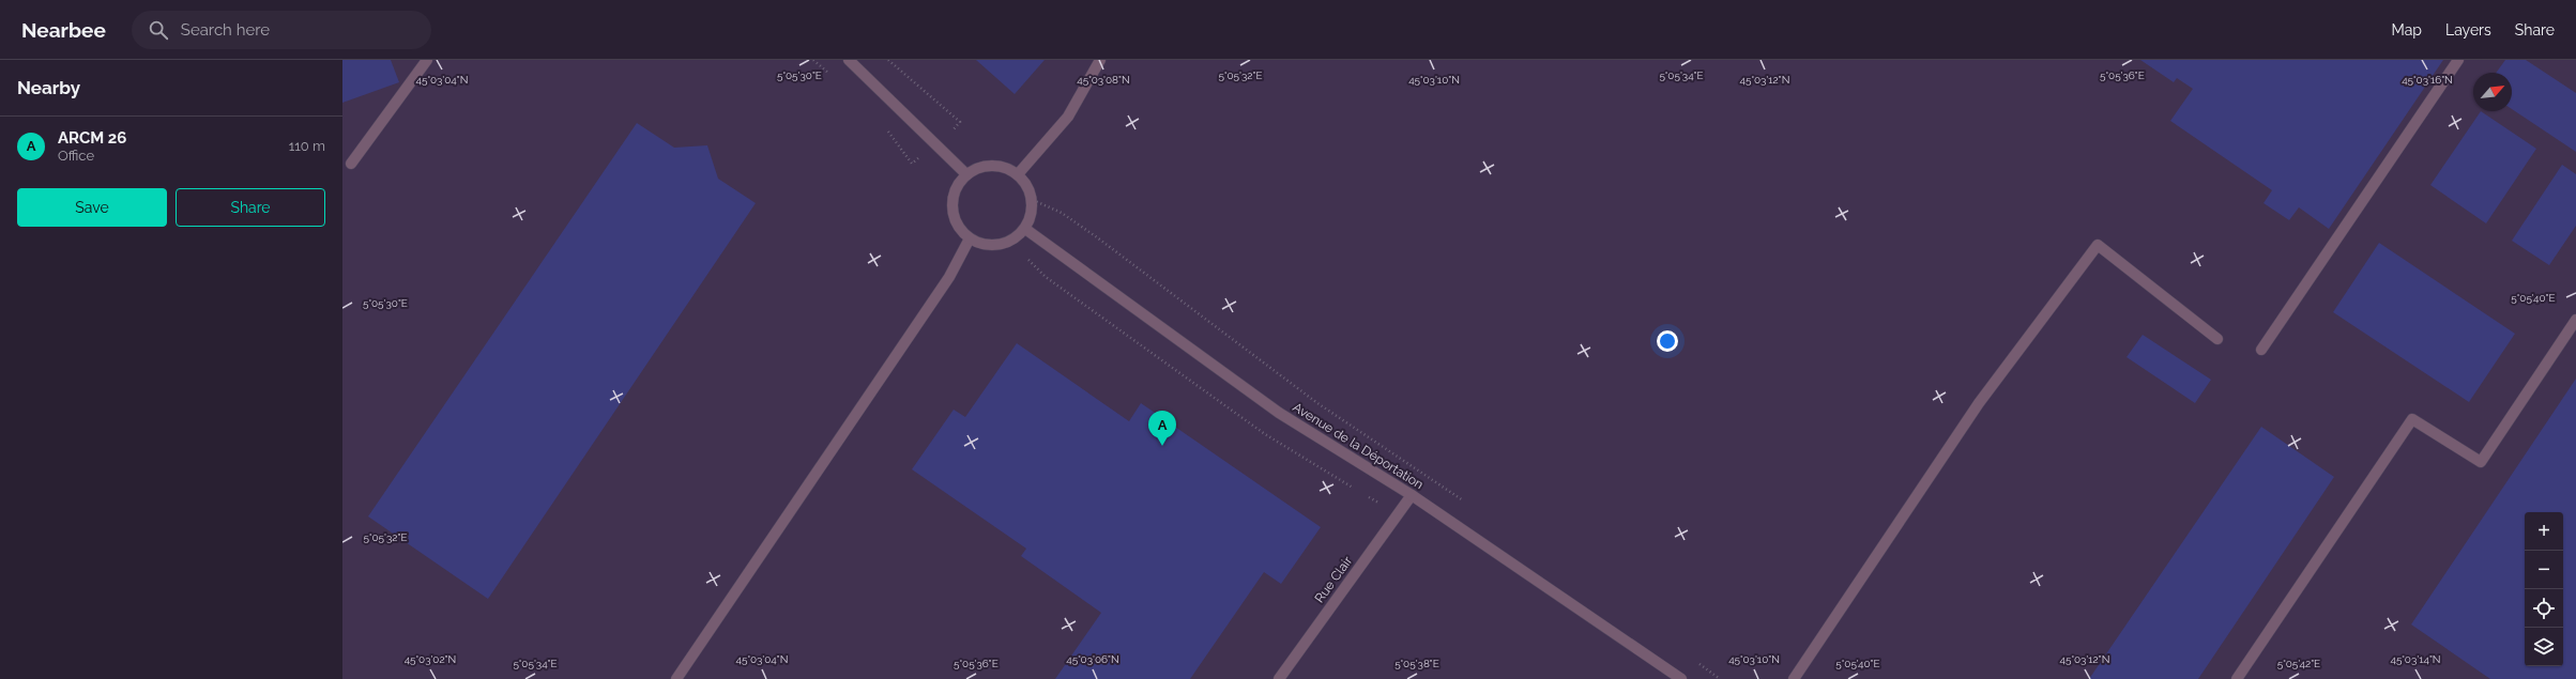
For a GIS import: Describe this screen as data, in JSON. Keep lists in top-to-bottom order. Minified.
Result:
{"streets":{"street":["Avenue de la Déportation","Rue Clair"]},"crossings":[["Avenue de la Déportation","Rue Clair"]],"north":"top right","page":{"header":"Nearbee","search":"Search here","nav":["Map","Layers","Share"],"heading":"Nearby","list":[{"mark":"A","name":"ARCM 26","note":"Office","value":"110 m"}],"buttons":["Save","Share"],"pins":"A","map_buttons":["+","−"]},"coordinates":["5°05'30\"E","5°05'32\"E","5°05'34\"E","5°05'36\"E","45°03'04\"N","45°03'08\"N","45°03'10\"N","45°03'12\"N","45°03'16\"N","5°05'40\"E","45°03'02\"N","45°03'06\"N","45°03'14\"N","5°05'38\"E","5°05'42\"E"]}
